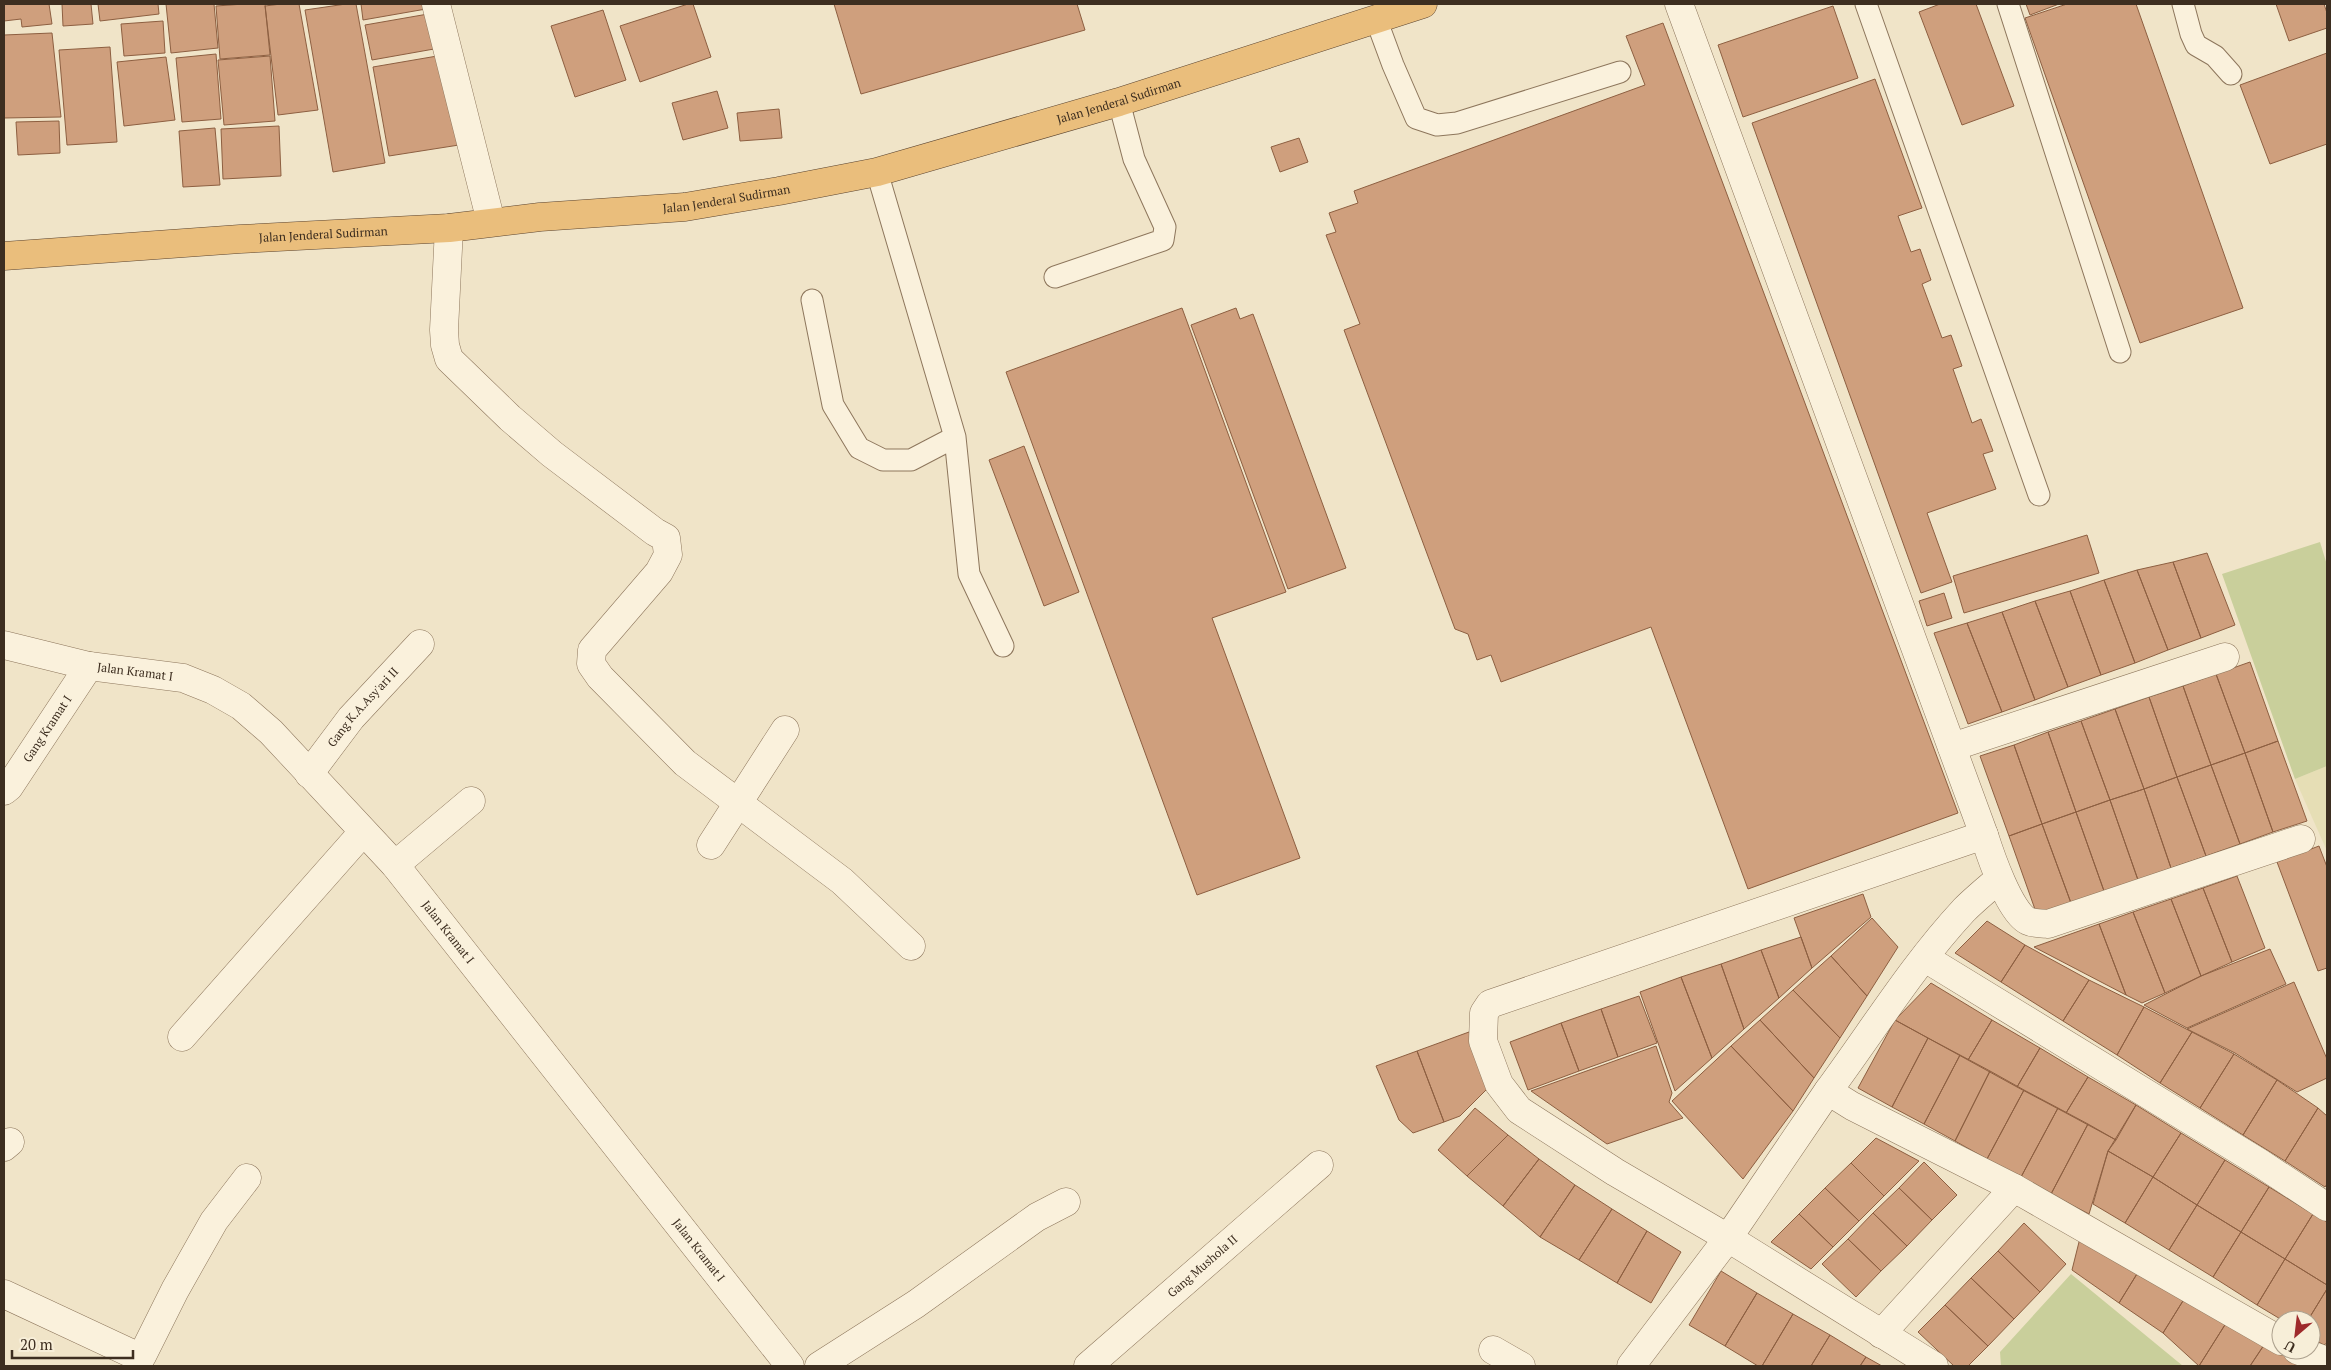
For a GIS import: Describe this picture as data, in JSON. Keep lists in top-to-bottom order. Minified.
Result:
{"streets":{"highway":["Jalan Jenderal Sudirman"],"street":["Jalan Kramat I","Gang K.A.Asy'ari II","Gang Kramat I","Gang Mushola II"]},"crossings":[["Jalan Kramat I","Gang K.A.Asy'ari II"],["Jalan Kramat I","Gang Kramat I"]],"scale_bar":"20 m","north":"bottom left"}
